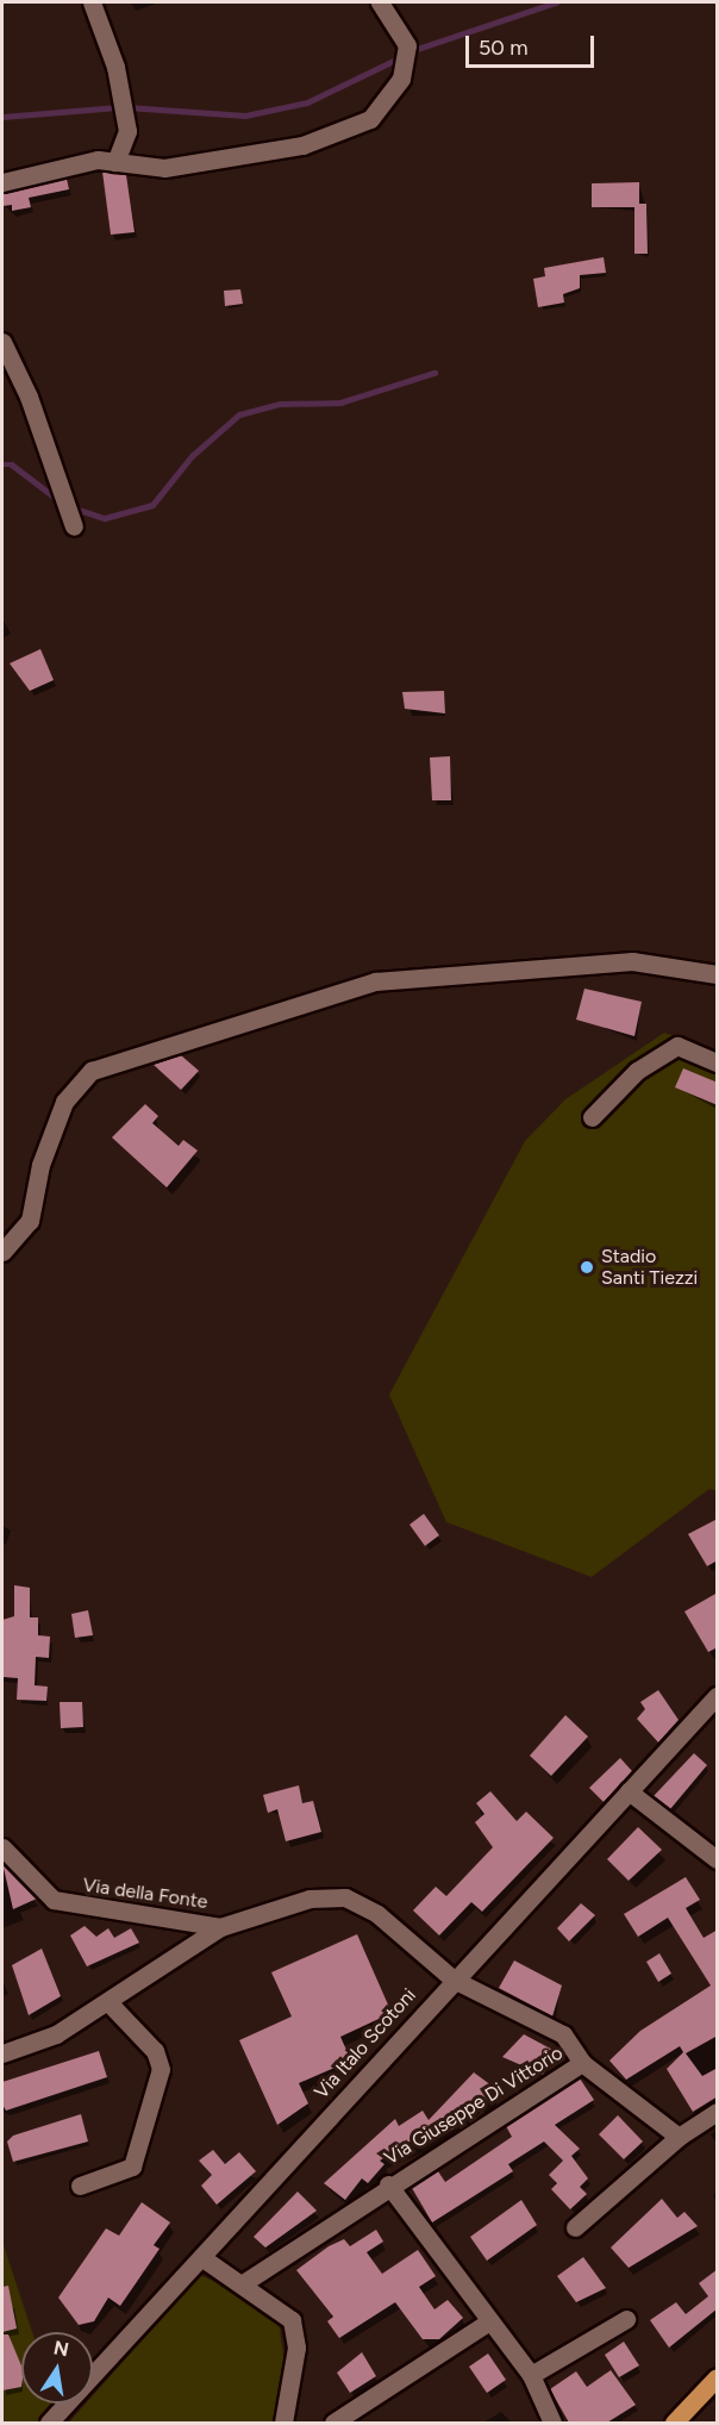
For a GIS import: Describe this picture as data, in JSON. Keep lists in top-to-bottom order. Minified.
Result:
{"streets":{"street":["Via della Fonte","Via Italo Scotoni","Via Giuseppe Di Vittorio"]},"places":["Stadio Santi Tiezzi"],"scale_bar":"50 m","north":"top"}
